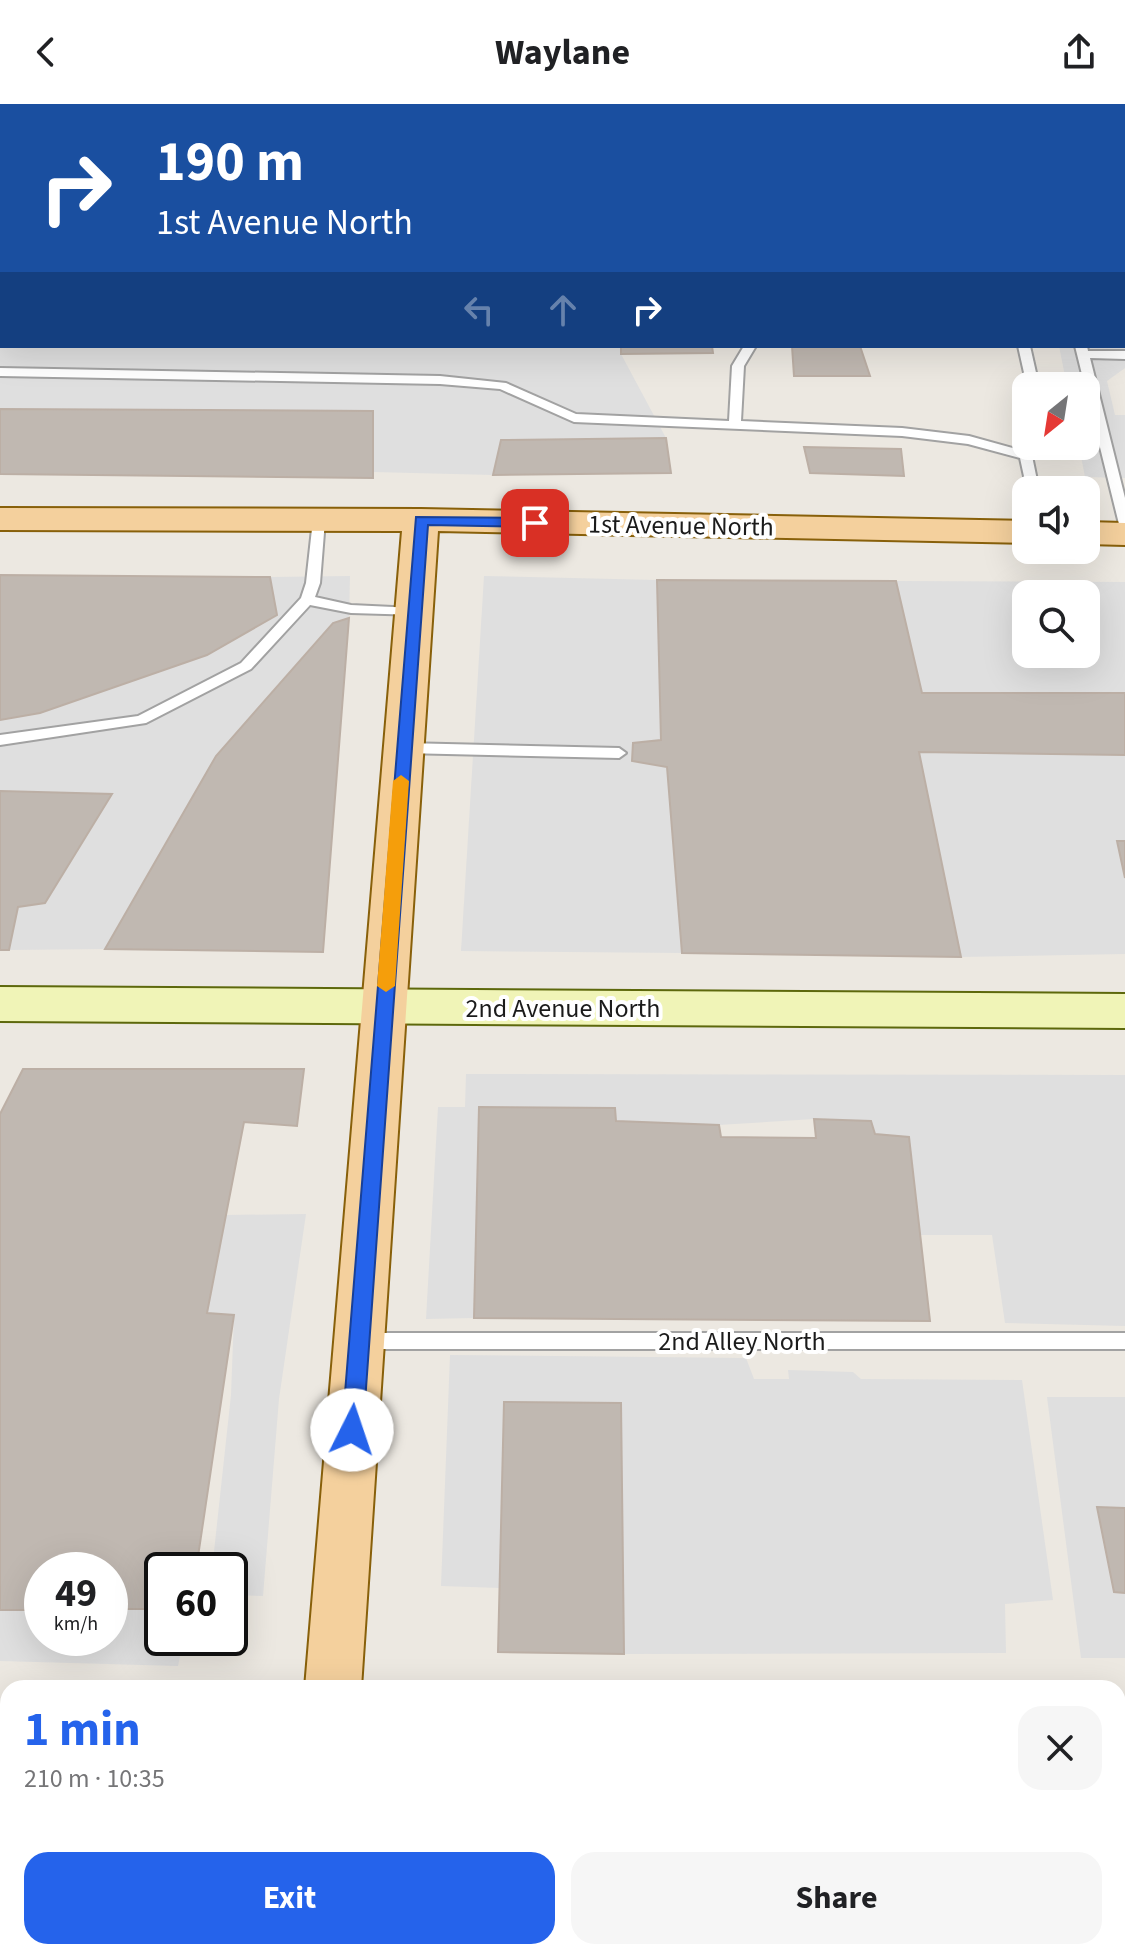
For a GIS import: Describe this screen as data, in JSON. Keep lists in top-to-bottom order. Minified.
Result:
{"streets":{"main road":["1st Avenue North","2nd Avenue North"],"lane":["2nd Alley North"]},"north":"bottom left","page":{"header":"Waylane","turn":["190 m","1st Avenue North"],"speed":"49 km/h","limit":"60","heading":["1 min","210 m · 10:35"],"buttons":["Exit","Share"]}}
